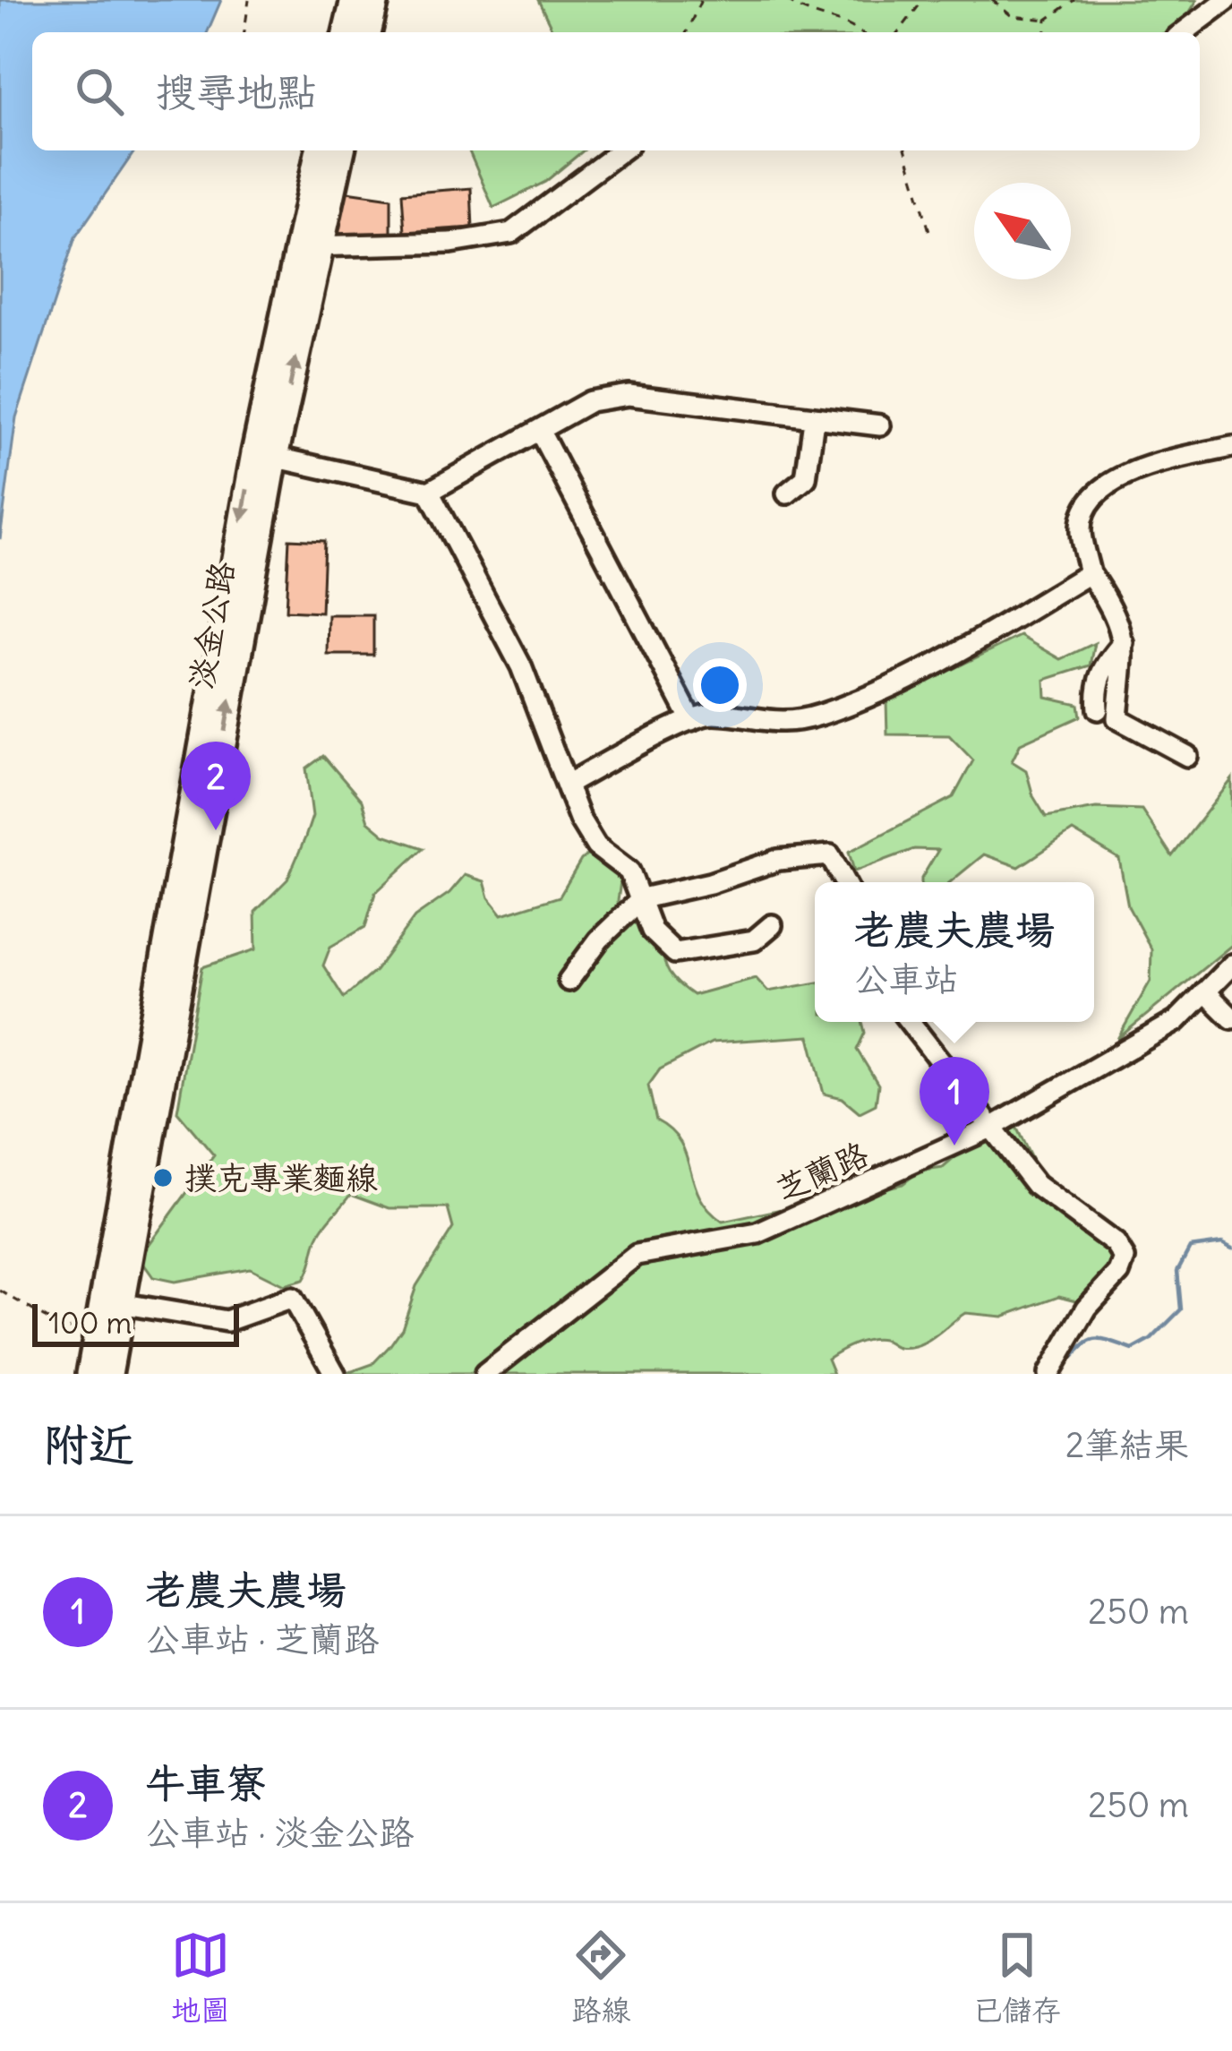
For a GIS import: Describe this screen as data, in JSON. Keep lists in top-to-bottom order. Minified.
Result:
{"streets":{"main road":["淡金公路"],"street":["芝蘭路"]},"places":["撲克專業麵線"],"scale_bar":"100 m","north":"top left","page":{"search":"搜尋地點","pins":["2","1"],"popup":["老農夫農場","公車站"],"scale":"100 m","heading":["附近","2筆結果"],"list":[{"mark":"1","name":"老農夫農場","note":"公車站 · 芝蘭路","value":"250 m"},{"mark":"2","name":"牛車寮","note":"公車站 · 淡金公路","value":"250 m"}],"nav":["地圖","路線","已儲存"]}}
